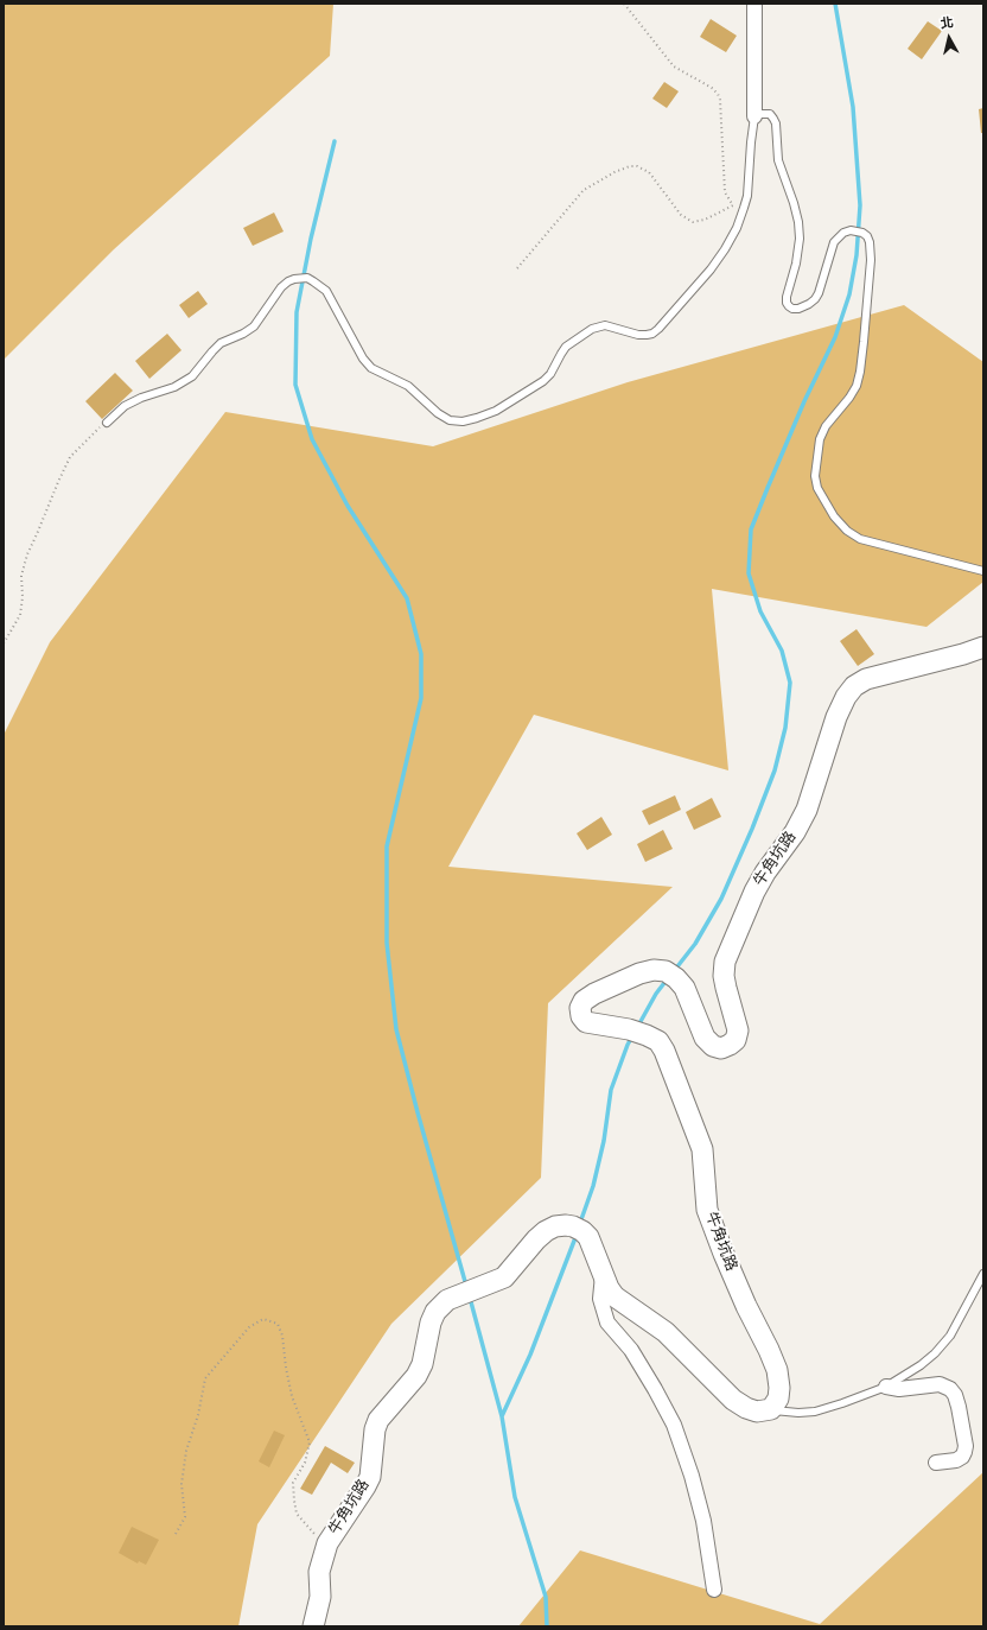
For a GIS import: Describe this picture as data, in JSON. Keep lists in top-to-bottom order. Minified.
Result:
{"streets":{"street":["牛角坑路"]},"north":"top"}
